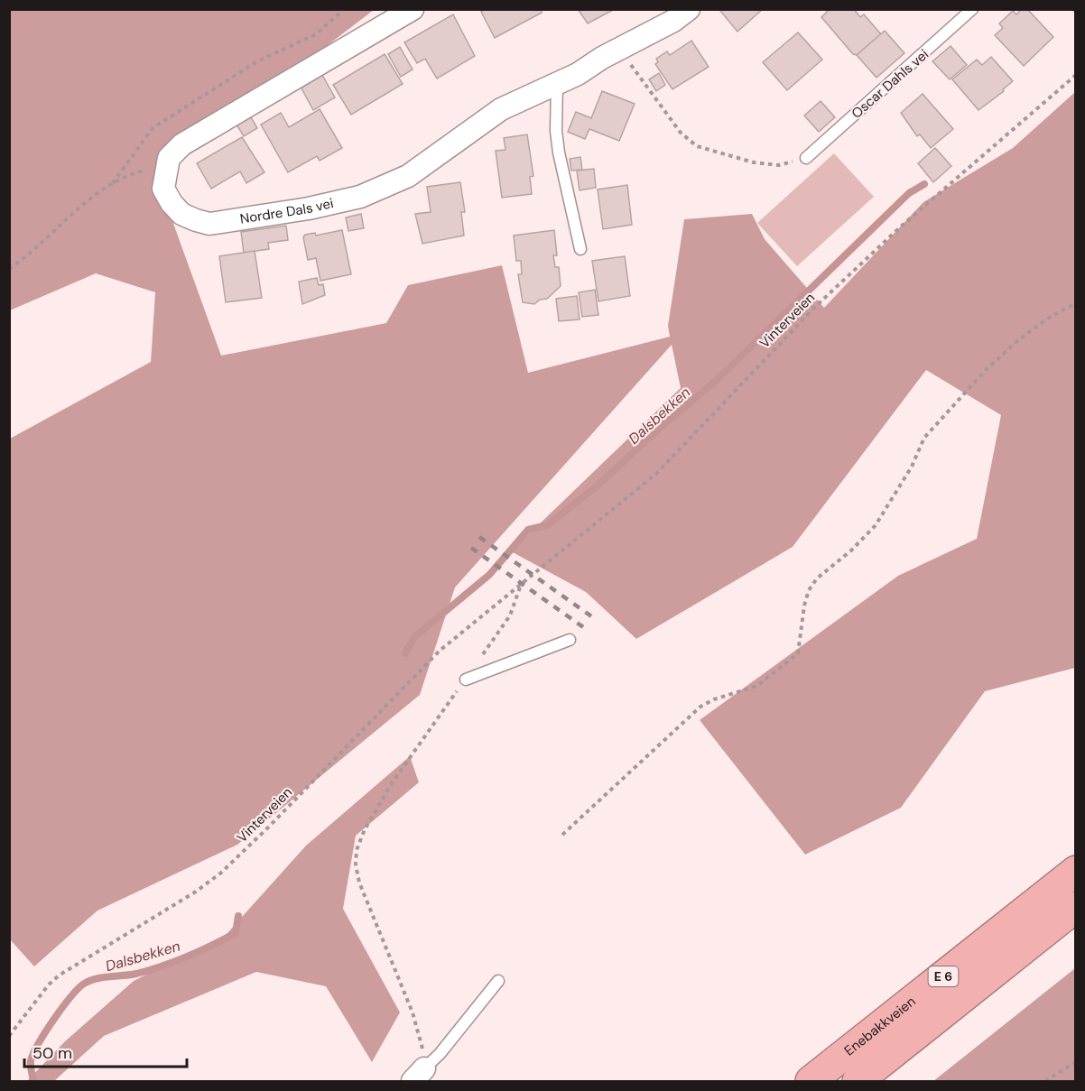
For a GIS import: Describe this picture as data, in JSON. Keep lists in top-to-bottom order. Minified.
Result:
{"streets":{"highway":["E 6","Enebakkveien"],"street":["Nordre Dals vei"],"lane":["Oscar Dahls vei"],"path":["Vinterveien"]},"water":["Dalsbekken"],"scale_bar":"50 m"}
